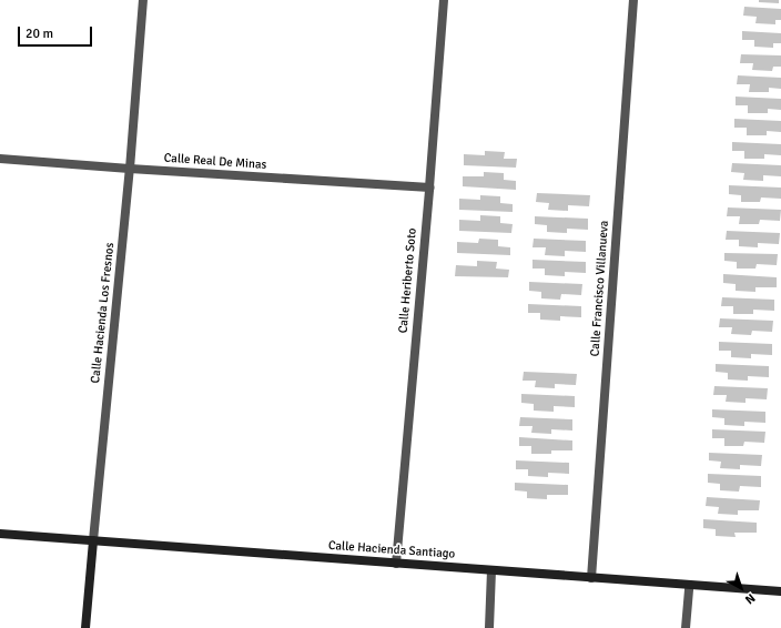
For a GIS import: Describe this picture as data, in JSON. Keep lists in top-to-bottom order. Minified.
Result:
{"streets":{"street":["Calle Real De Minas","Calle Heriberto Soto","Calle Francisco Villanueva","Calle Hacienda Los Fresnos","Calle Hacienda Santiago"]},"crossings":[["Calle Real De Minas","Calle Heriberto Soto"],["Calle Real De Minas","Calle Hacienda Los Fresnos"],["Calle Heriberto Soto","Calle Hacienda Santiago"],["Calle Francisco Villanueva","Calle Hacienda Santiago"],["Calle Hacienda Los Fresnos","Calle Hacienda Santiago"]],"scale_bar":"20 m","north":"bottom right"}
